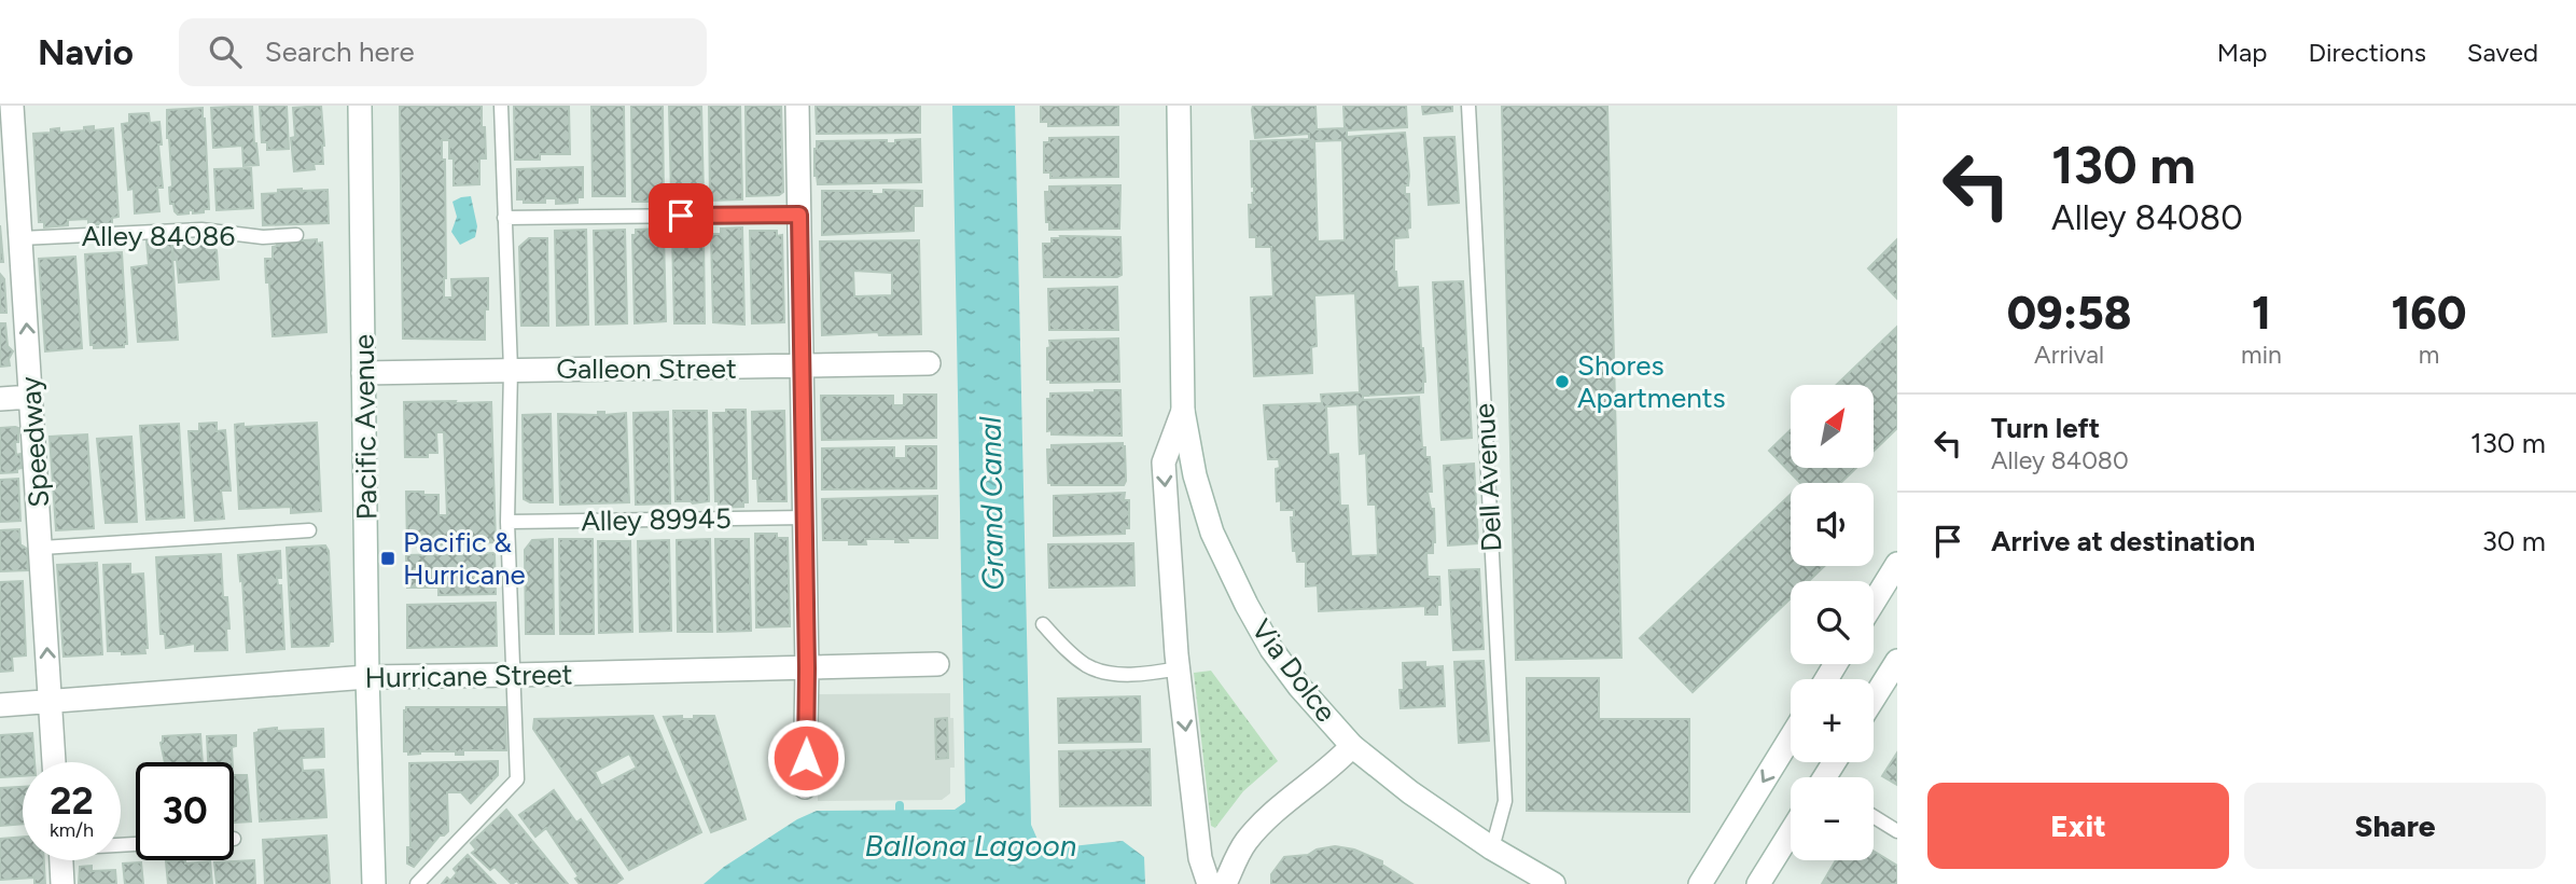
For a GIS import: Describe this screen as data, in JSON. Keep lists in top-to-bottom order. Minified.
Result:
{"streets":{"street":["Galleon Street","Pacific Avenue","Speedway","Via Dolce","Hurricane Street"],"lane":["Alley 84086","Dell Avenue","Alley 89945"]},"crossings":[["Alley 84086","Speedway"],["Galleon Street","Pacific Avenue"],["Pacific Avenue","Hurricane Street"],["Speedway","Hurricane Street"]],"one_way":["Speedway"],"water":["Grand Canal","Ballona Lagoon"],"places":{"other":["Shores Apartments"],"transit":["Pacific & Hurricane"]},"north":"top right","page":{"header":"Navio","search":"Search here","nav":["Map","Directions","Saved"],"turn":["130 m","Alley 84080"],"eta":["09:58","Arrival","1","min","160","m"],"map_buttons":["+","−"],"list":[{"name":"Turn left","note":"Alley 84080","value":"130 m"},{"name":"Arrive at destination","value":"30 m"}],"speed":"22 km/h","limit":"30","buttons":["Exit","Share"]}}
